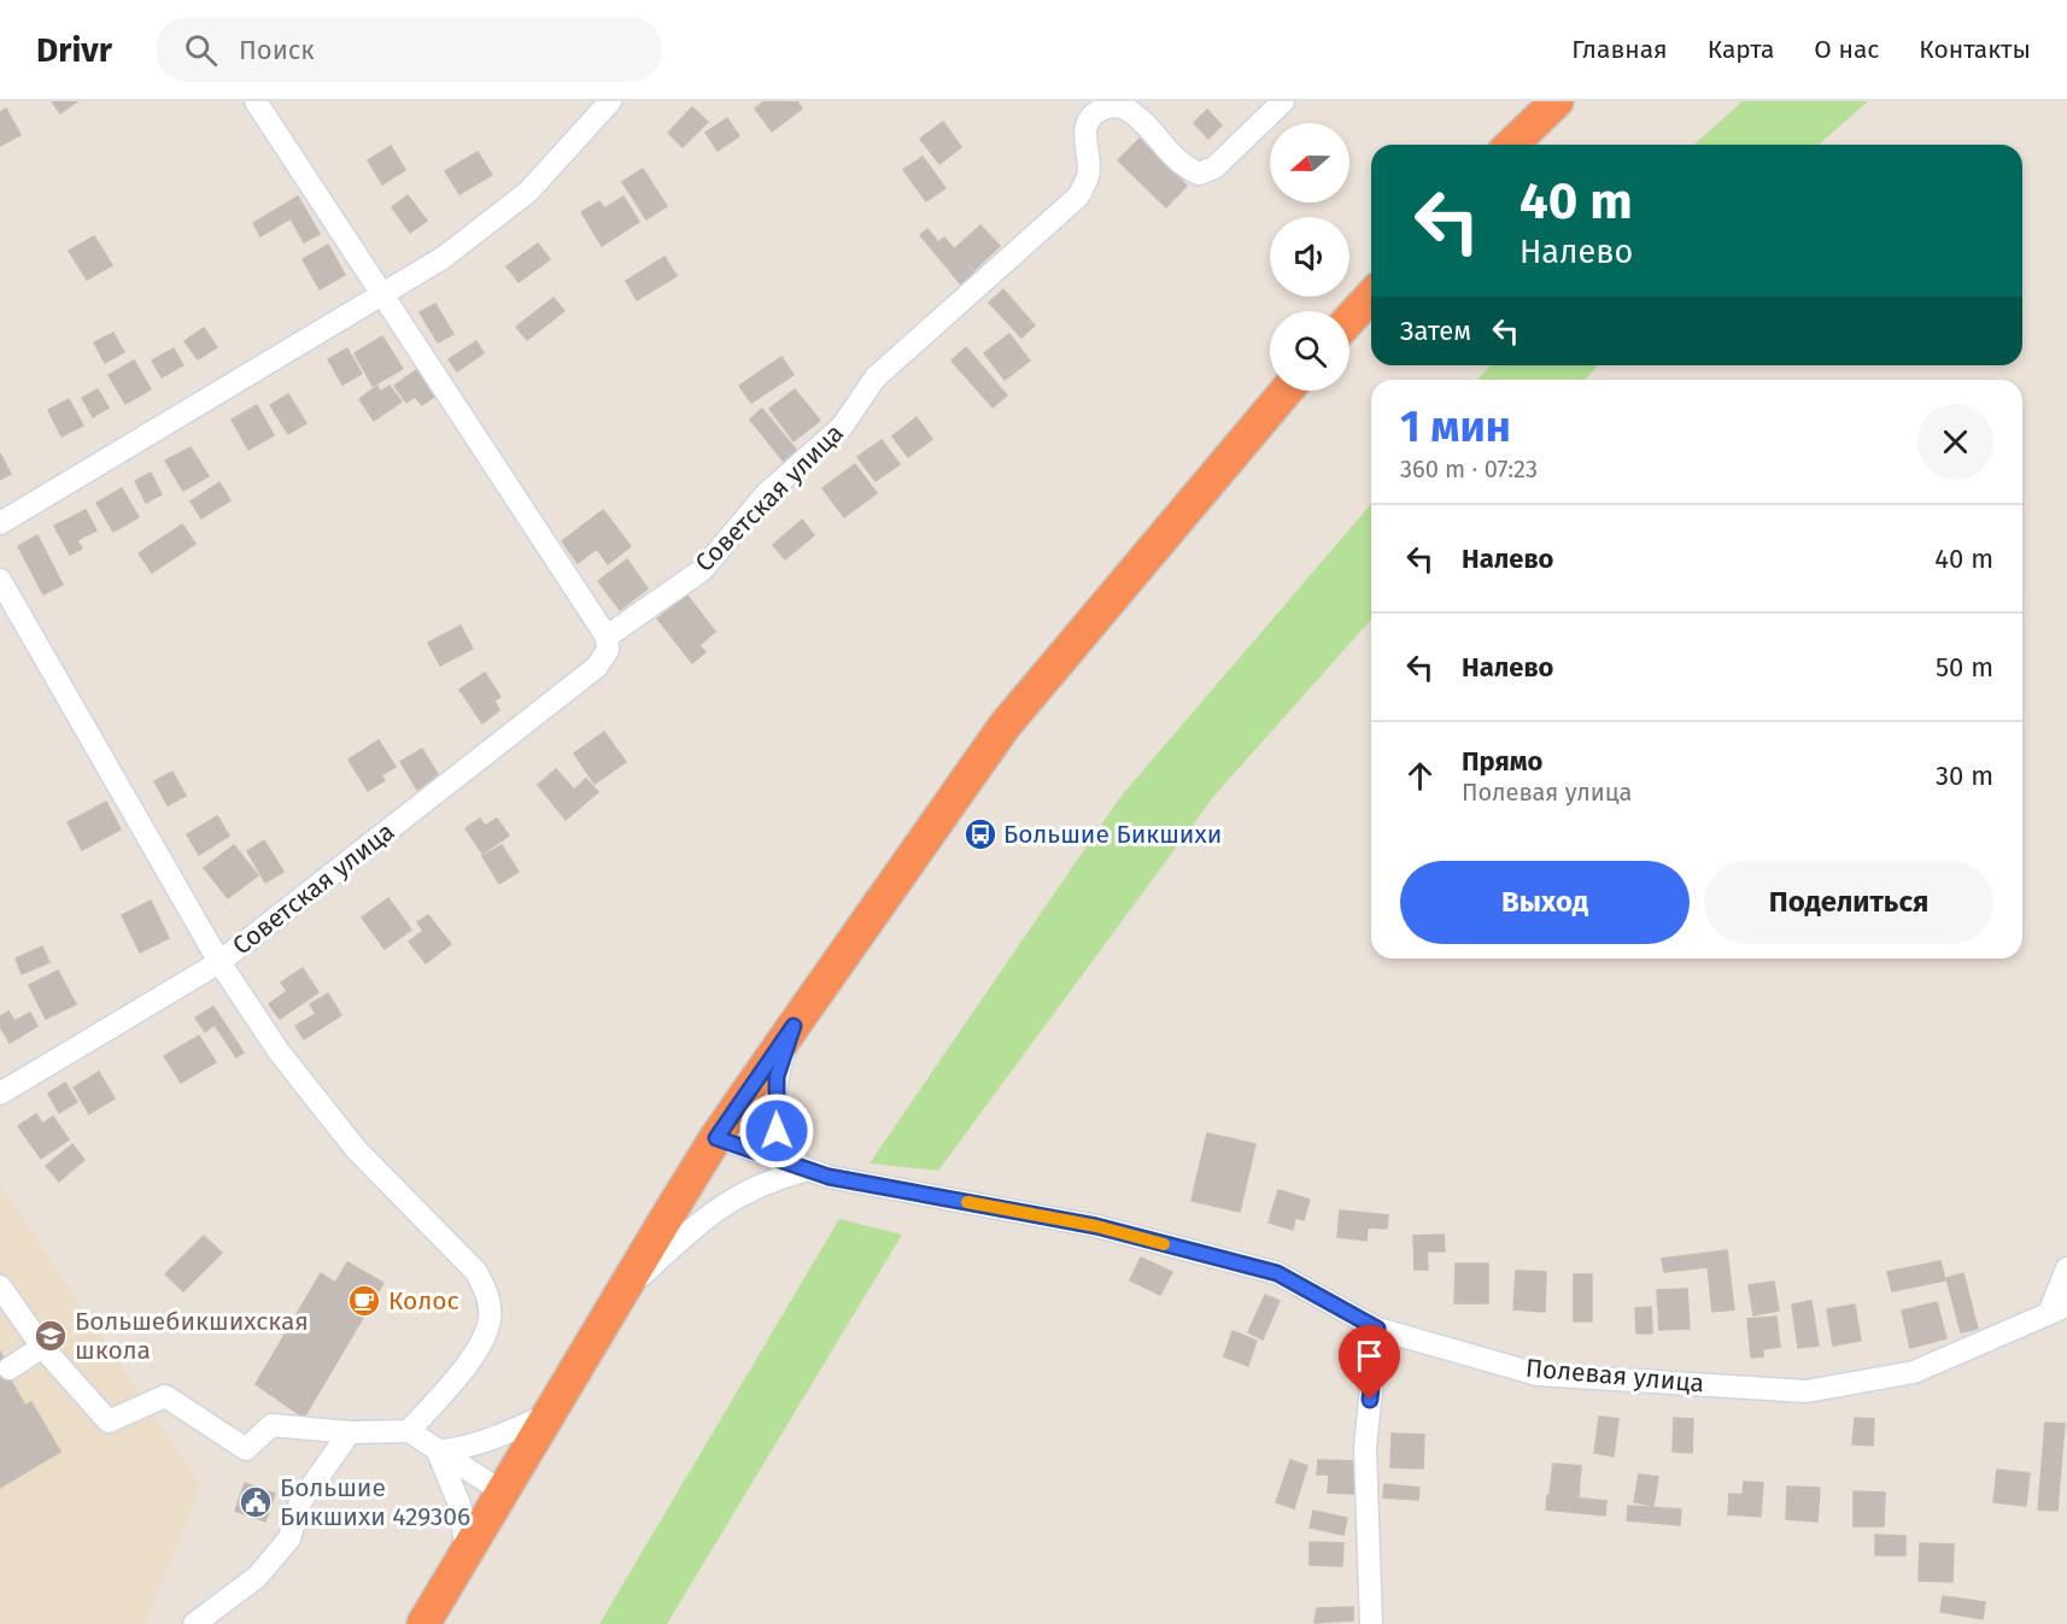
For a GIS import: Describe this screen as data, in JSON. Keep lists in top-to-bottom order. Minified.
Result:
{"streets":{"street":["Советская улица","Полевая улица"]},"places":{"bus stop":["Большие Бикшихи"],"cafe":["Колос"],"school or university":["Большебикшихская школа"],"public building":["Большие Бикшихи 429306"]},"north":"left","page":{"header":"Drivr","search":"Поиск","nav":["Главная","Карта","О нас","Контакты"],"turn":["40 m","Налево"],"then":"Затем","heading":["1 мин","360 m · 07:23"],"list":[{"name":"Налево","value":"40 m"},{"name":"Налево","value":"50 m"},{"name":"Прямо","note":"Полевая улица","value":"30 m"}],"buttons":["Выход","Поделиться"]}}
